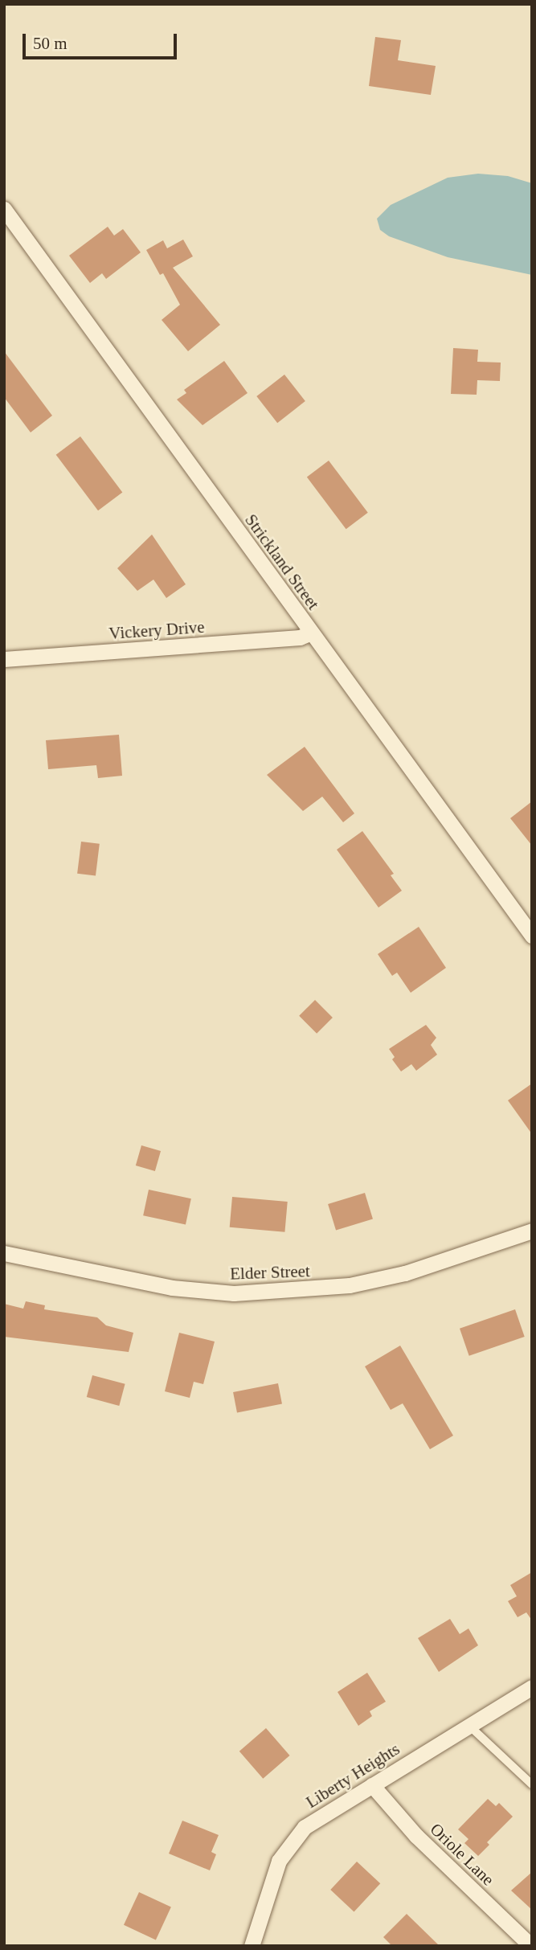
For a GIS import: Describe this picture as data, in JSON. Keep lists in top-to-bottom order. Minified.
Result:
{"streets":{"street":["Strickland Street","Vickery Drive","Elder Street","Liberty Heights","Oriole Lane"]},"crossings":[["Strickland Street","Vickery Drive"],["Liberty Heights","Oriole Lane"]],"scale_bar":"50 m"}
